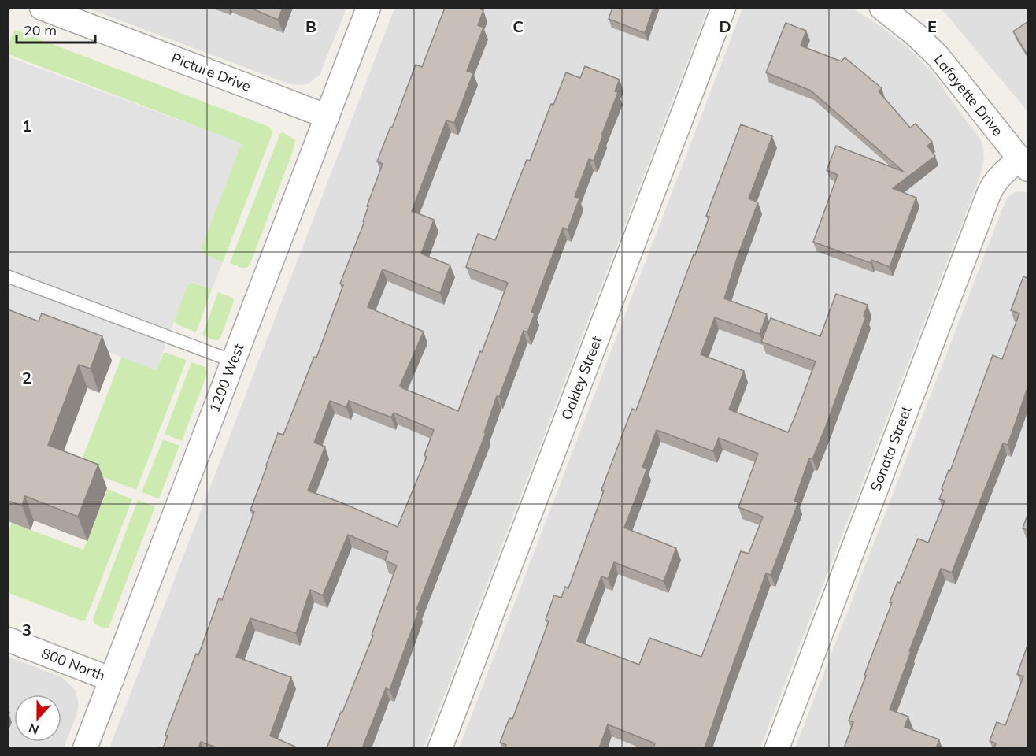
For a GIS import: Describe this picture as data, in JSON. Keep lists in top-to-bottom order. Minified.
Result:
{"streets":{"street":["Picture Drive","Lafayette Drive","1200 West","Oakley Street","Sonata Street","800 North"]},"crossings":[["Picture Drive","1200 West"],["Lafayette Drive","Sonata Street"],["1200 West","800 North"]],"scale_bar":"20 m","north":"bottom","grid":{"columns":["B","C","D","E"],"rows":["1","2","3"]}}
